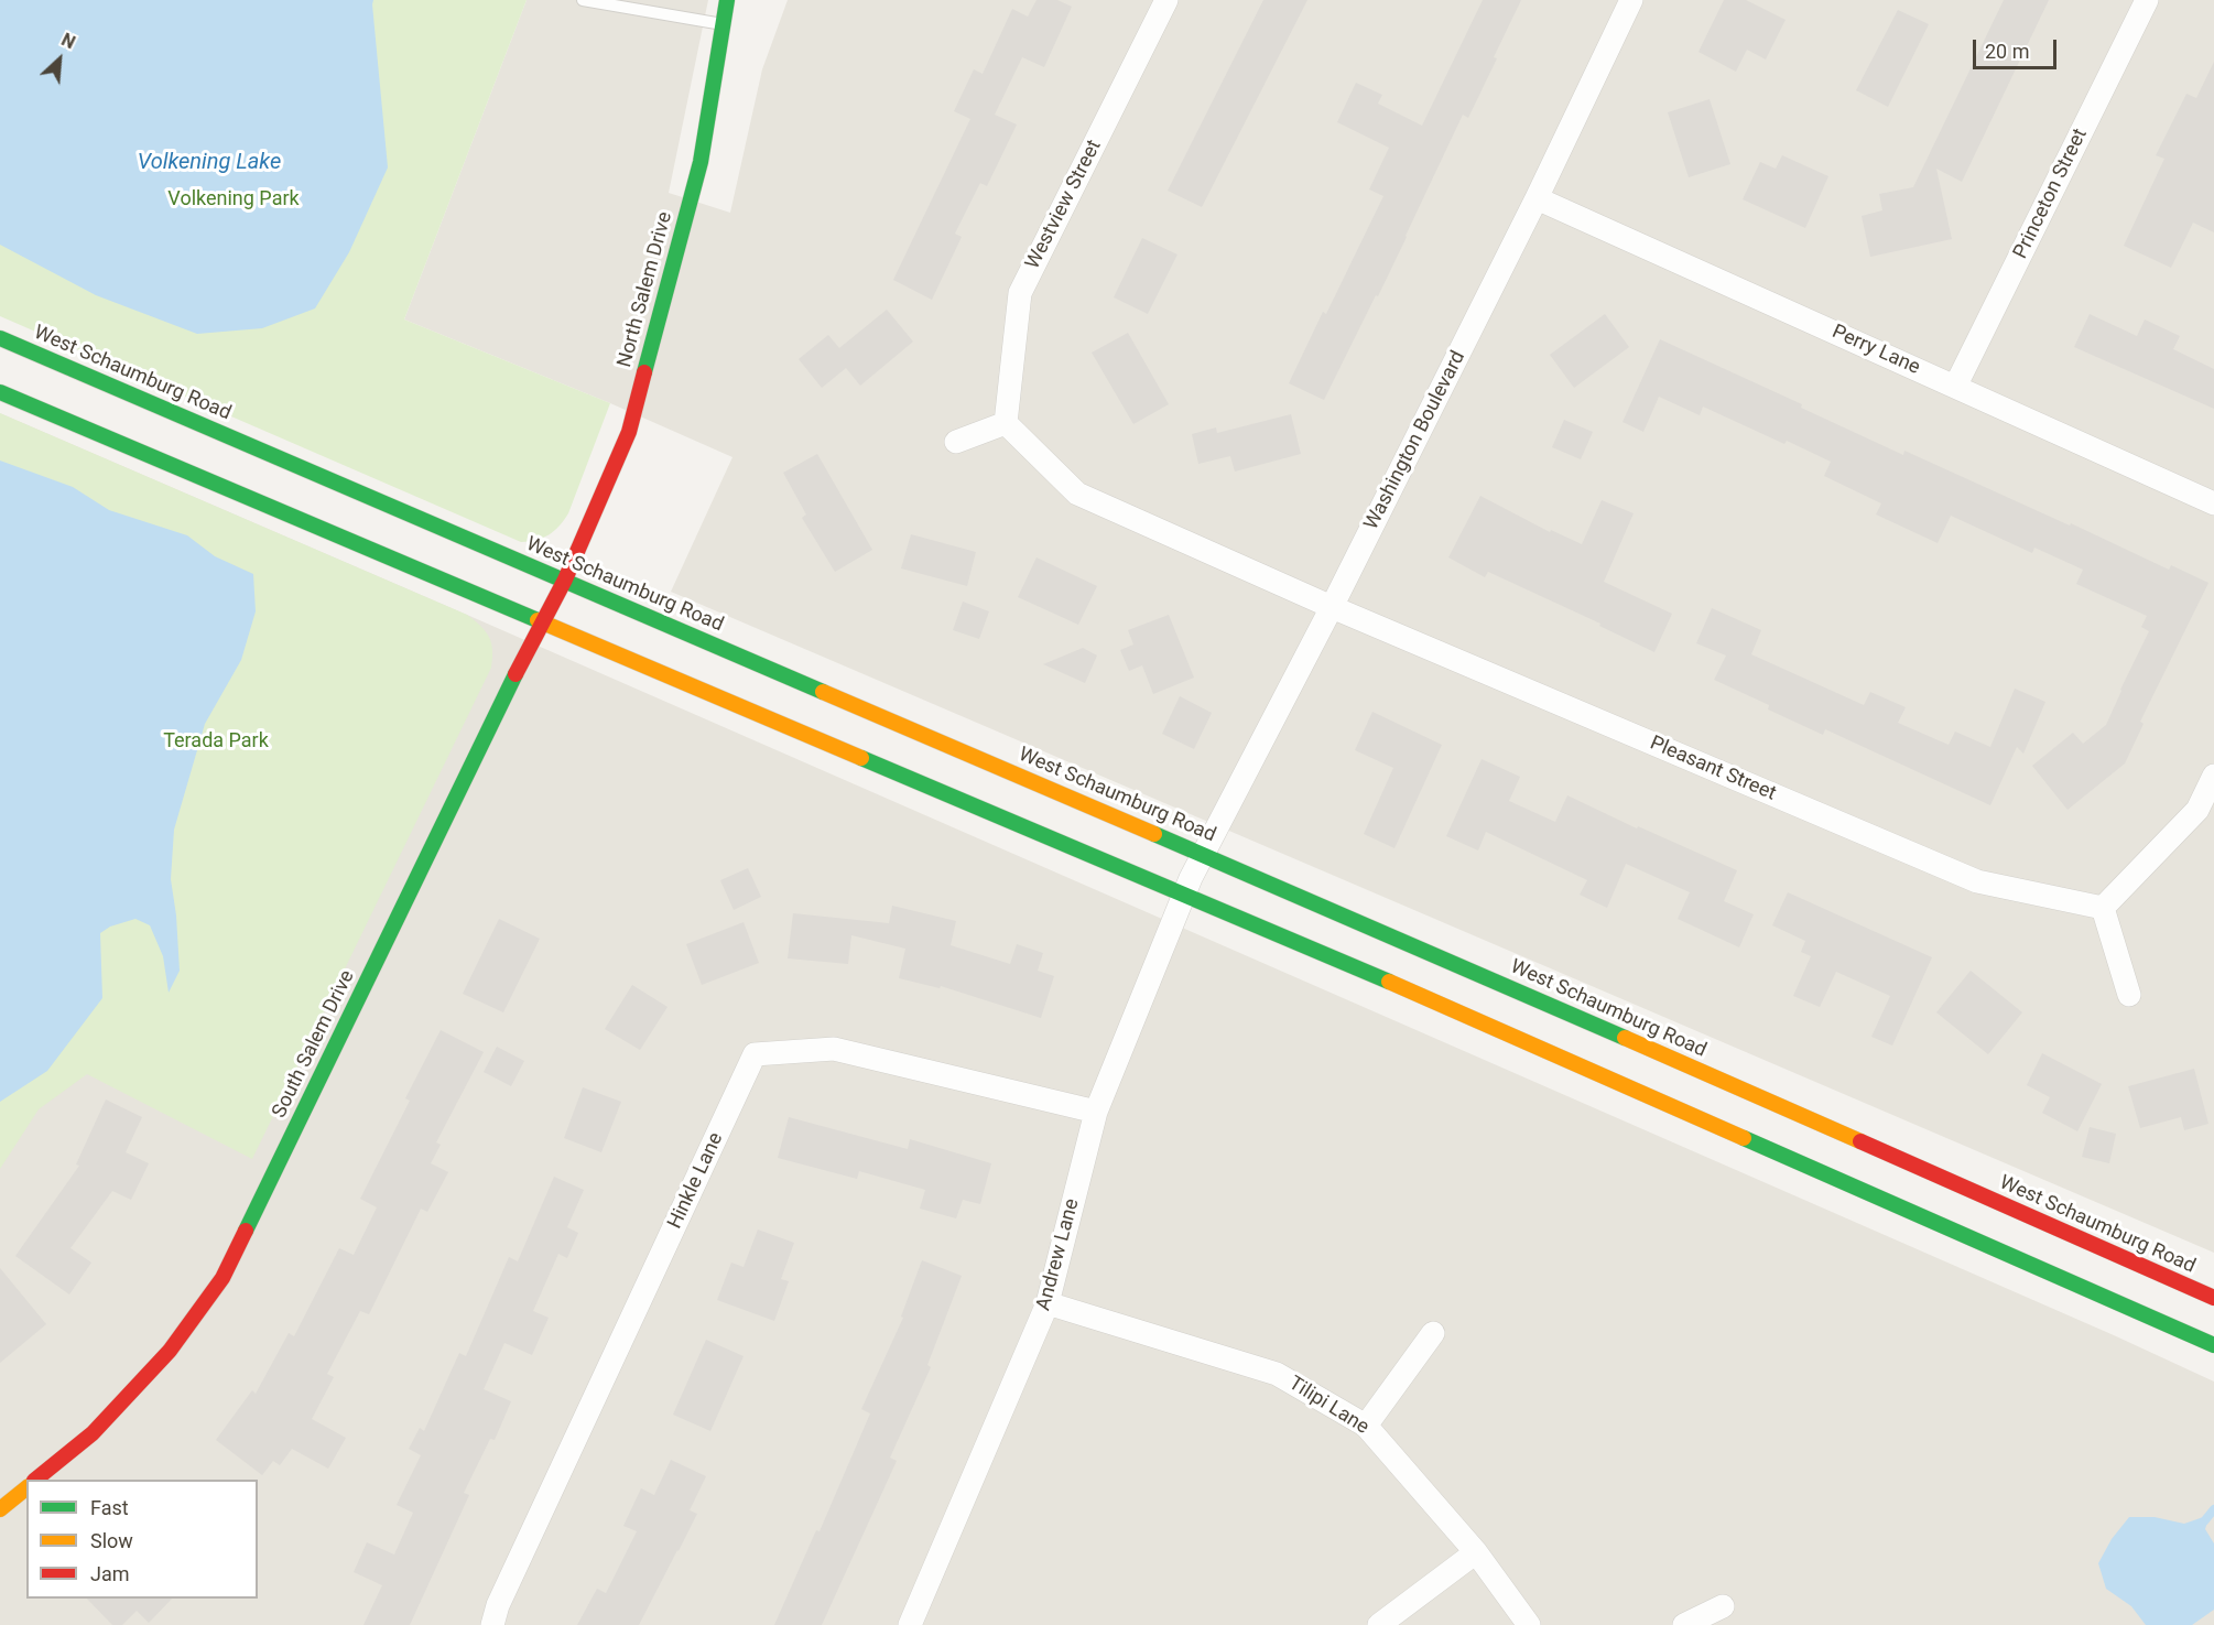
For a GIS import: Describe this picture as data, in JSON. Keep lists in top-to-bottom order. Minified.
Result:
{"streets":{"main road":["North Salem Drive","West Schaumburg Road","South Salem Drive"],"street":["Princeton Street","Westview Street","Perry Lane","Washington Boulevard","Pleasant Street","Hinkle Lane","Andrew Lane","Tilipi Lane"]},"crossings":[["Princeton Street","Perry Lane"],["North Salem Drive","West Schaumburg Road"],["North Salem Drive","South Salem Drive"],["Perry Lane","Washington Boulevard"],["West Schaumburg Road","Washington Boulevard"],["West Schaumburg Road","South Salem Drive"],["Washington Boulevard","Pleasant Street"],["Washington Boulevard","Andrew Lane"],["Hinkle Lane","Andrew Lane"],["Andrew Lane","Tilipi Lane"]],"water":["Volkening Lake"],"parks":["Volkening Park","Terada Park"],"legend":["Fast","Slow","Jam"],"scale_bar":"20 m","north":"top right"}
